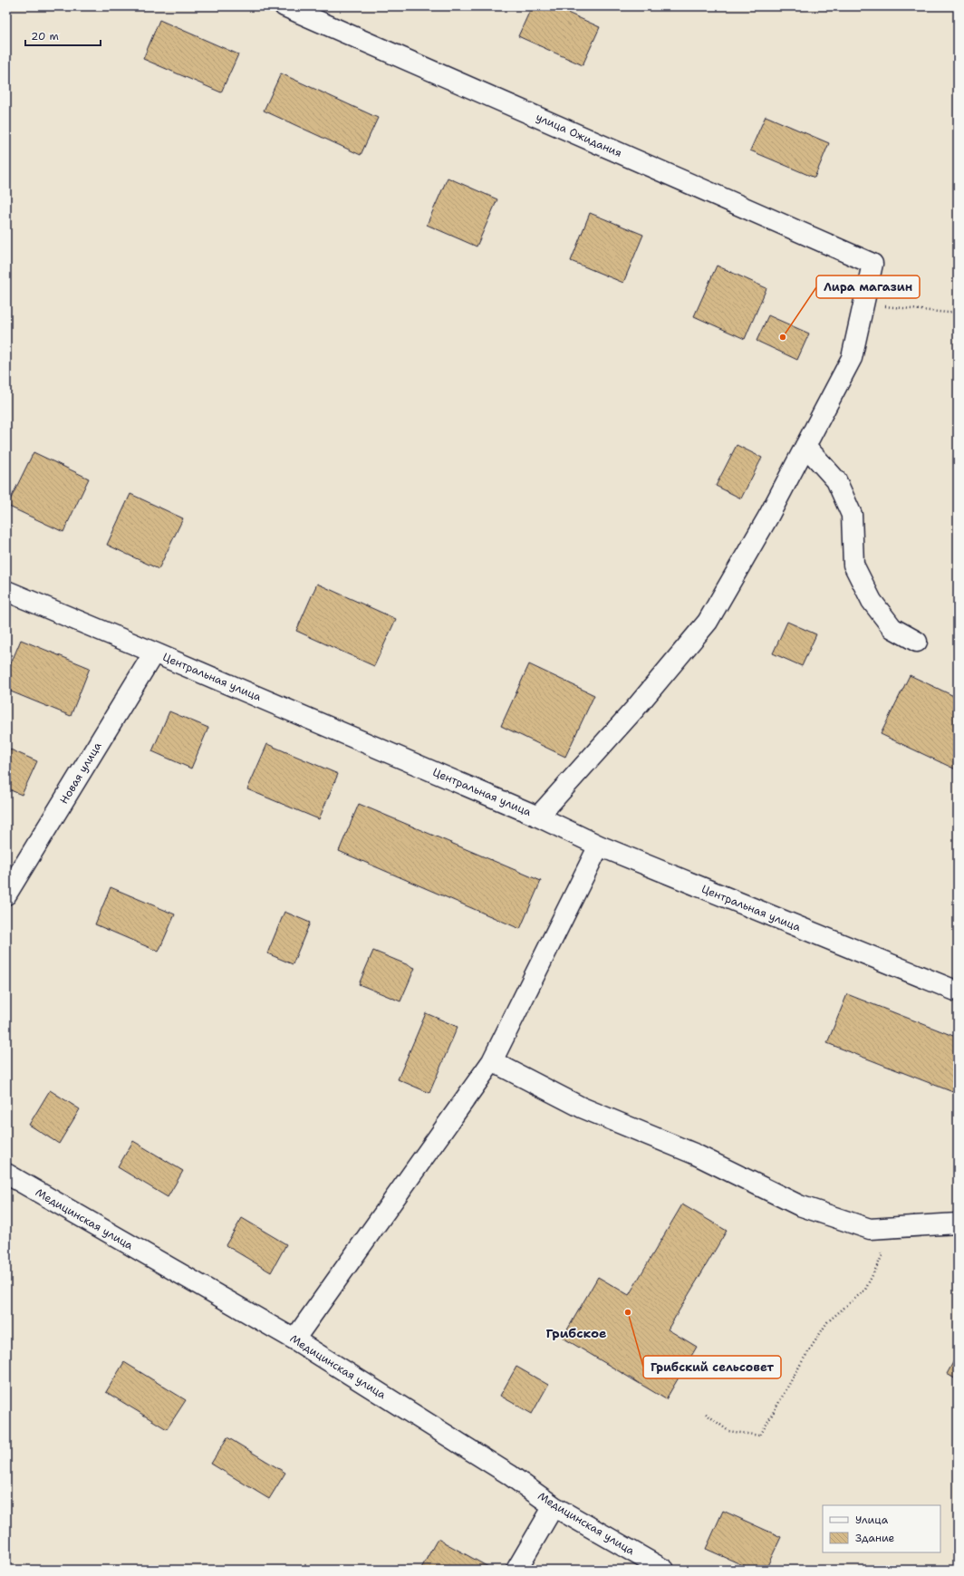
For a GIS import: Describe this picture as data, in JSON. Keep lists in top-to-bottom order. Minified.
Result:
{"streets":{"street":["улица Ожидания","Центральная улица","Новая улица","Медицинская улица"]},"crossings":[["Центральная улица","Новая улица"]],"districts":["Грибское"],"places":["Лира магазин","Грибский сельсовет"],"legend":["Улица","Здание"],"scale_bar":"20 m"}
